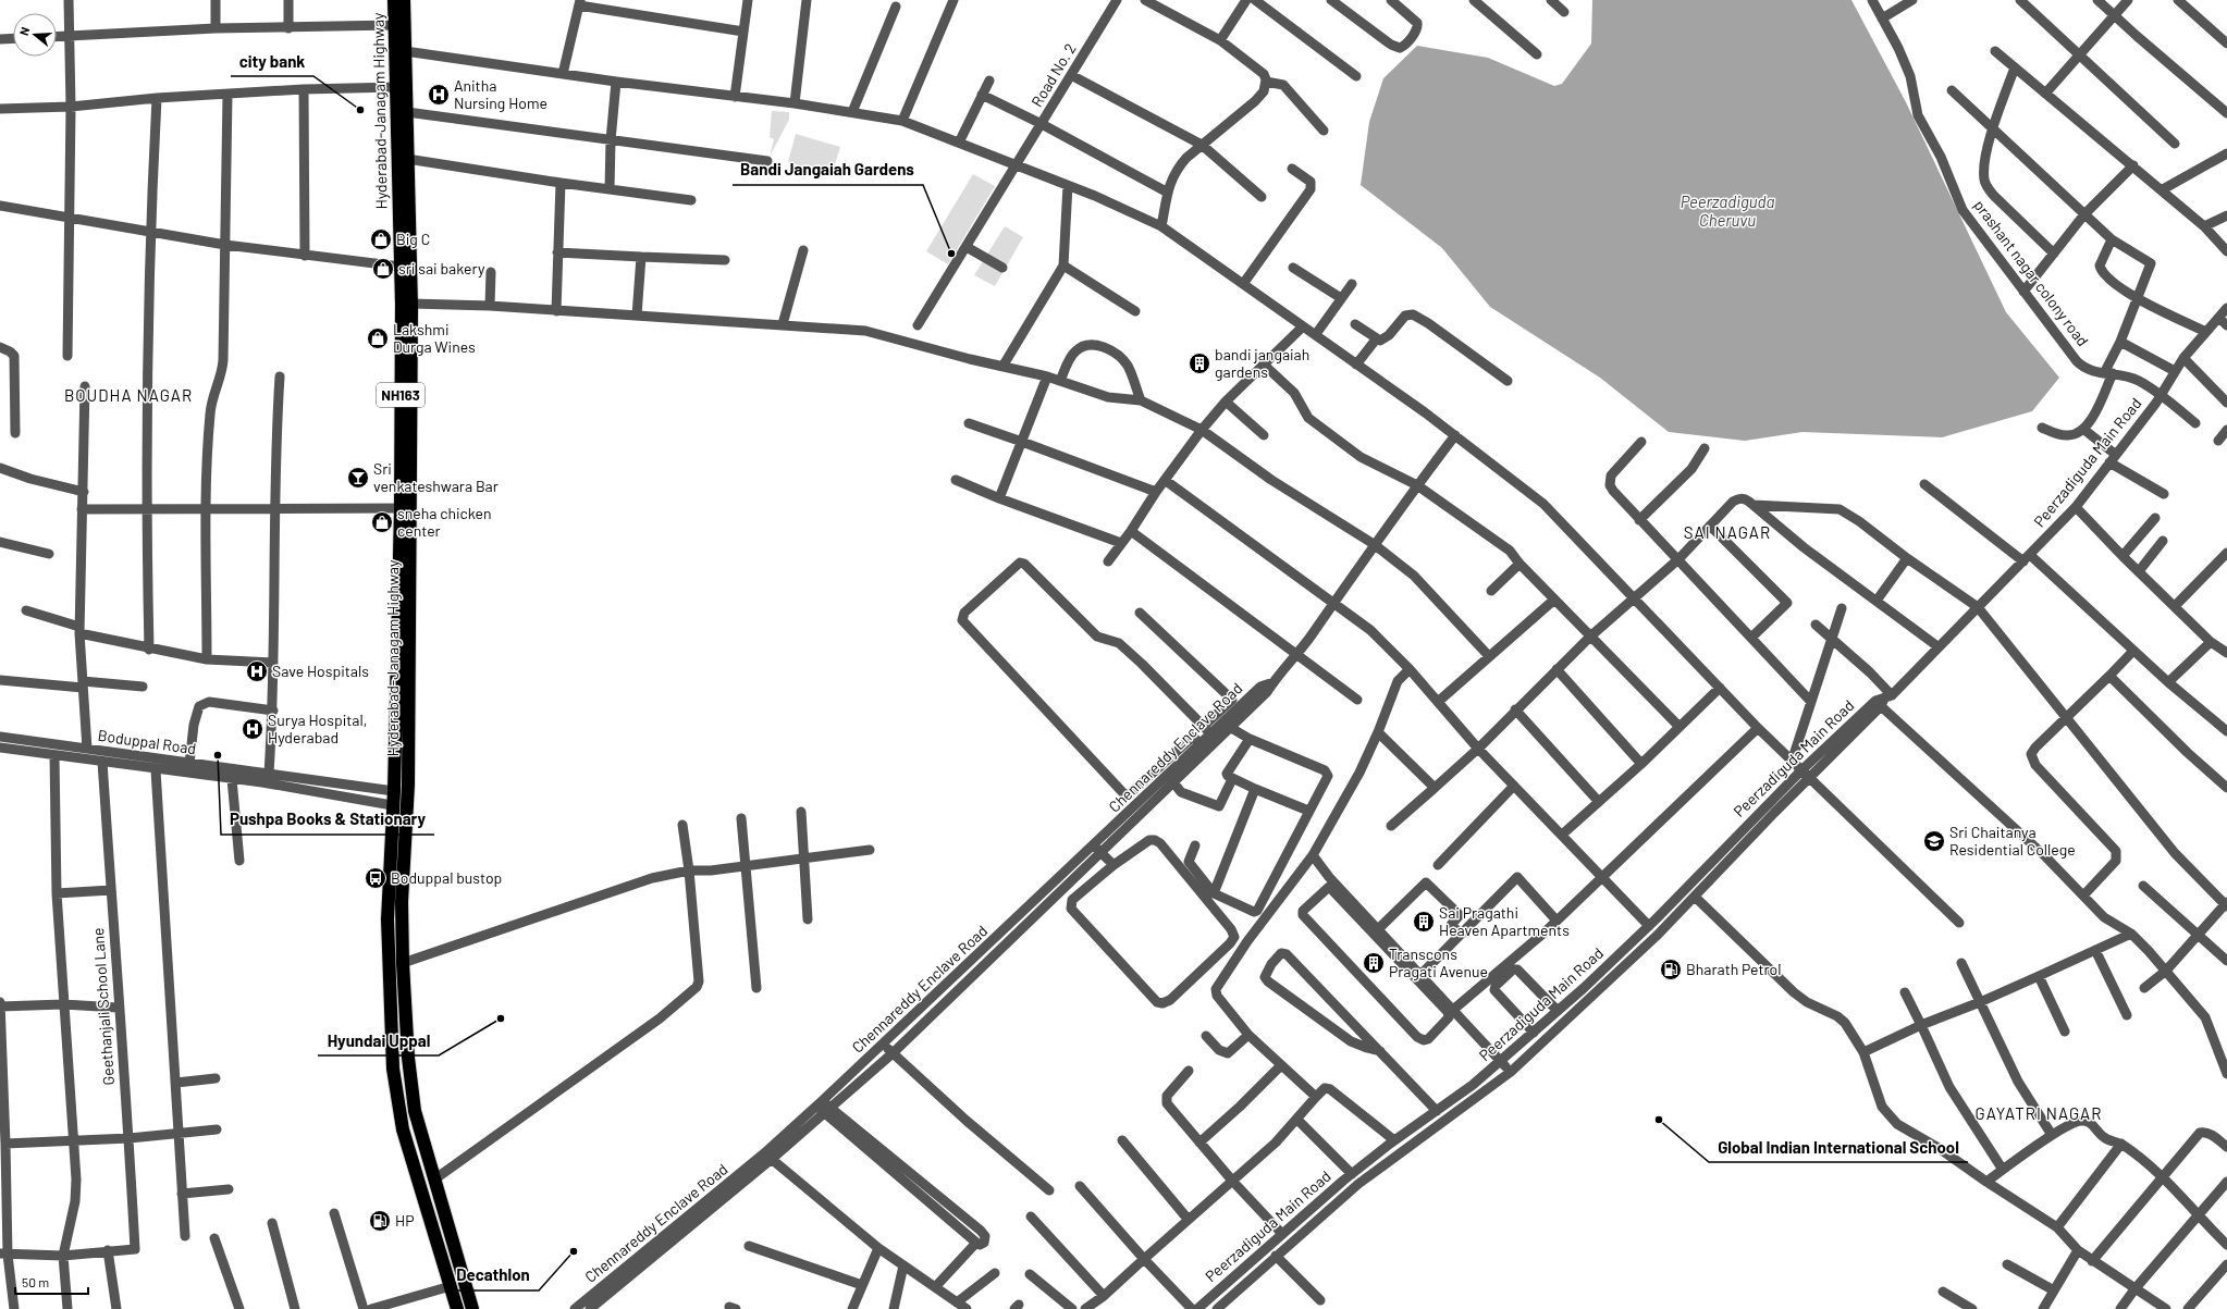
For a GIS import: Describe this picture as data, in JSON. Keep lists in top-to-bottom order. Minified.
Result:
{"streets":{"highway":["Hyderabad-Janagam Highway","NH163"],"street":["Road No. 2","prashant nagar colony road","Peerzadiguda Main Road","Boduppal Road","Chennareddy Enclave Road","Geethanjali School Lane"]},"crossings":[["Hyderabad-Janagam Highway","Boduppal Road"],["prashant nagar colony road","Peerzadiguda Main Road"],["Boduppal Road","Geethanjali School Lane"]],"districts":["BOUDHA NAGAR","SAI NAGAR","GAYATRI NAGAR"],"water":["Peerzadiguda Cheruvu"],"places":{"hospital":["Anitha Nursing Home","Save Hospitals","Surya Hospital, Hyderabad"],"other":["city bank","Bandi Jangaiah Gardens","Pushpa Books & Stationary","Hyundai Uppal","Global Indian International School","Decathlon"],"shop":["Big C","sri sai bakery","Lakshmi Durga Wines","sneha chicken center"],"building":["bandi jangaiah gardens","Sai Pragathi Heaven Apartments","Transcons Pragati Avenue"],"bar":["Sri venkateshwara Bar"],"school or university":["Sri Chaitanya Residential College"],"bus stop":["Boduppal bustop"],"fuel station":["Bharath Petrol","HP"]},"scale_bar":"50 m","north":"left"}
